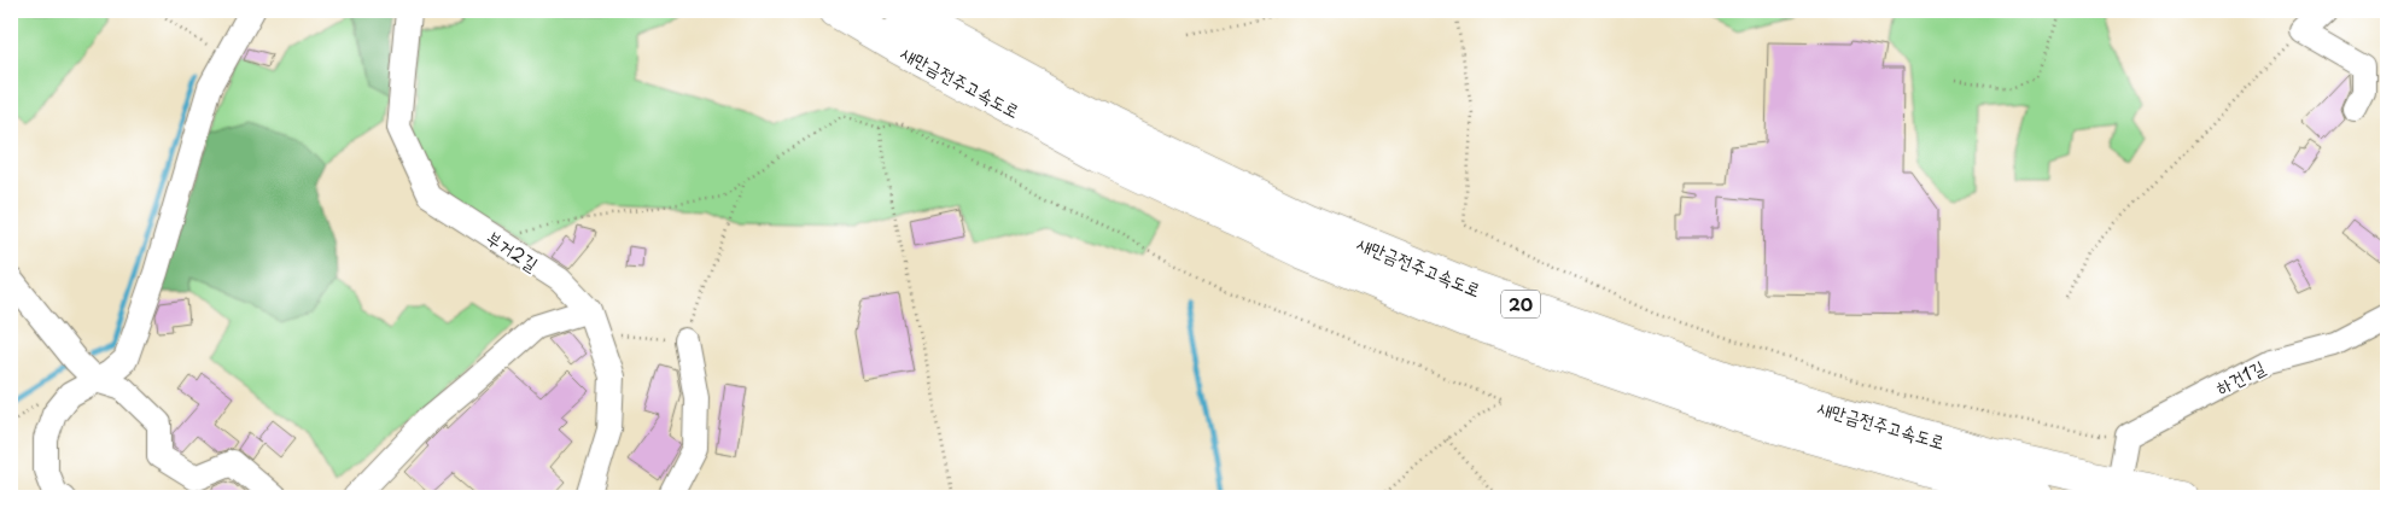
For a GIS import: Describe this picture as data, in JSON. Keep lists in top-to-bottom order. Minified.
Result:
{"streets":{"highway":["새만금전주고속도로","20"],"street":["부거2길","하건1길"]}}
